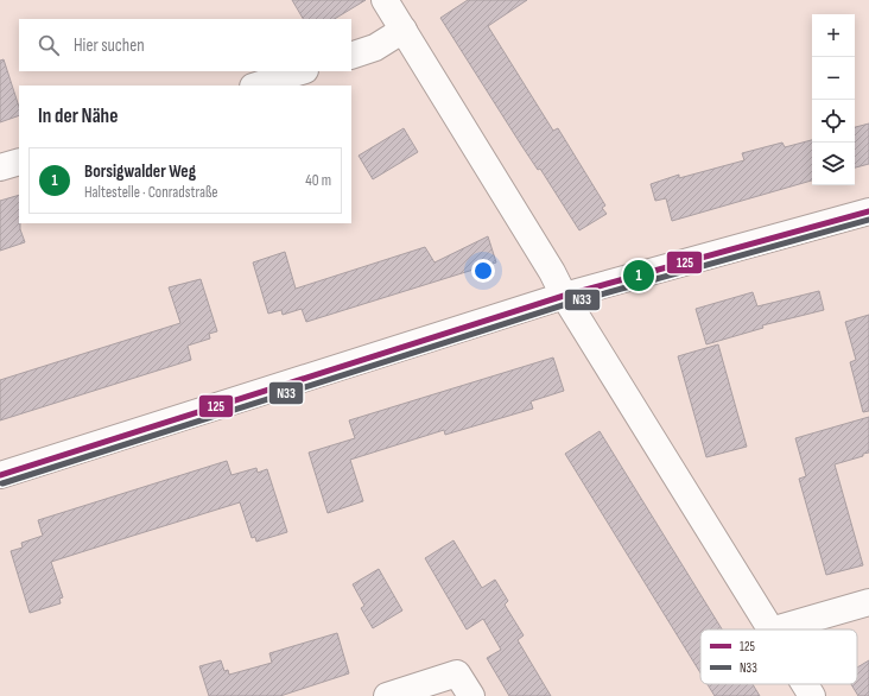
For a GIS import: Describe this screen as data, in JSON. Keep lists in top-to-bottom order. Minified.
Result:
{"lines":["transit line 125","transit line N33"],"legend":["125","N33"],"page":{"map_buttons":["+","−"],"search":"Hier suchen","heading":"In der Nähe","list":[{"mark":"1","name":"Borsigwalder Weg","note":"Haltestelle · Conradstraße","value":"40 m"}],"pins":"1"}}
